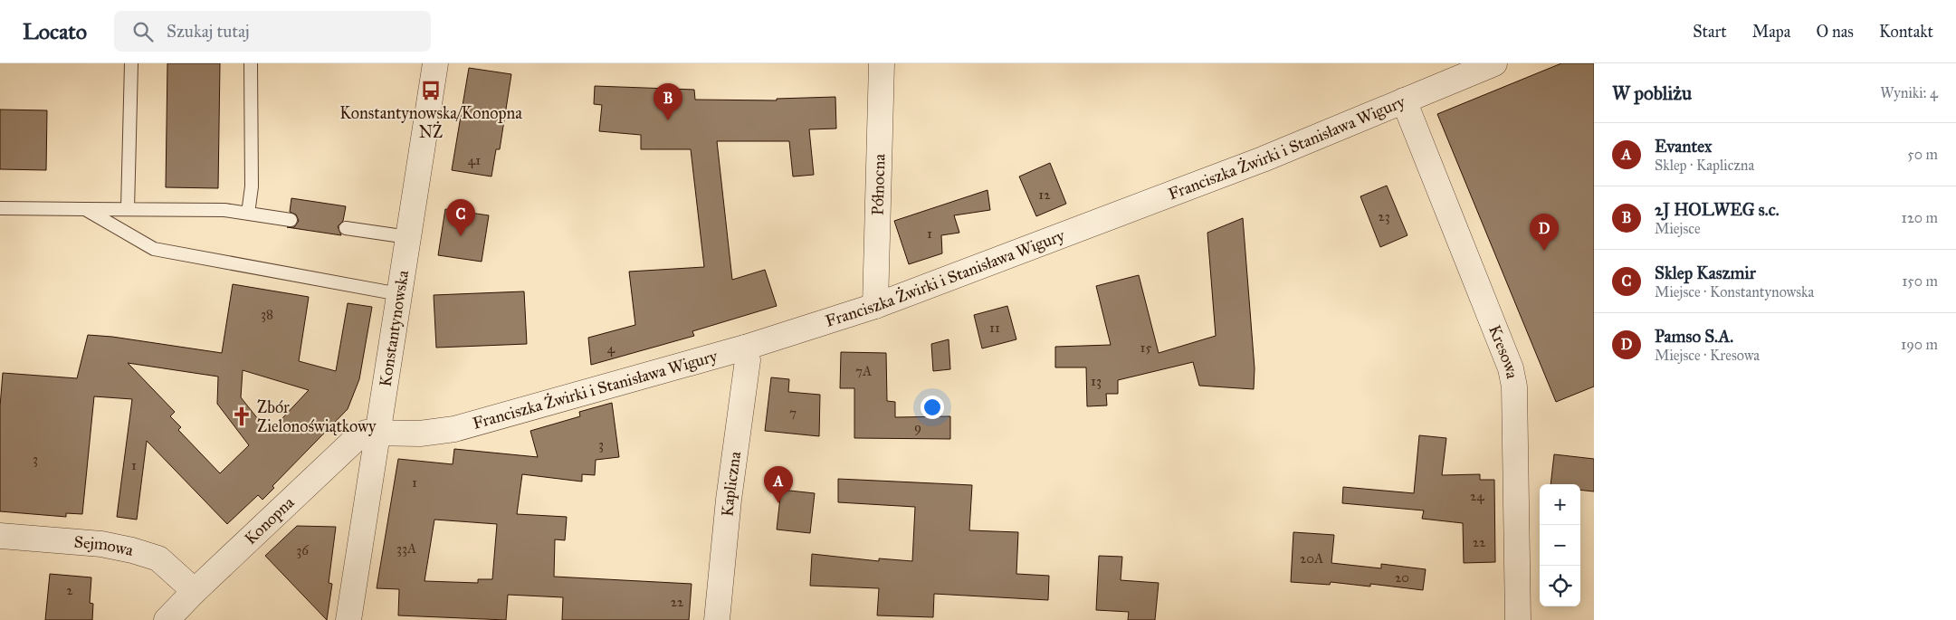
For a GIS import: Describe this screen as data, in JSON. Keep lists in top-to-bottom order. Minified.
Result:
{"streets":{"street":["Franciszka Żwirki i Stanisława Wigury","Północna","Konstantynowska","Kresowa","Kapliczna","Konopna","Sejmowa"]},"crossings":[["Franciszka Żwirki i Stanisława Wigury","Północna"],["Franciszka Żwirki i Stanisława Wigury","Konstantynowska"],["Franciszka Żwirki i Stanisława Wigury","Kresowa"],["Franciszka Żwirki i Stanisława Wigury","Kapliczna"],["Franciszka Żwirki i Stanisława Wigury","Konopna"],["Konstantynowska","Konopna"],["Konopna","Sejmowa"]],"places":{"bus stop":["Konstantynowska/Konopna NŻ"],"church":["Zbór Zielonoświątkowy"]},"house_numbers":["41","12","23","1","38","11","15","4","7A","13","7","9","3","3","1","1","24","22","33A","36","20A","20","2","22"],"page":{"header":"Locato","search":"Szukaj tutaj","nav":["Start","Mapa","O nas","Kontakt"],"heading":["W pobliżu","Wyniki: 4"],"pins":["B","C","D","A"],"list":[{"mark":"A","name":"Evantex","note":"Sklep · Kapliczna","value":"50 m"},{"mark":"B","name":"2J HOLWEG s.c.","note":"Miejsce","value":"120 m"},{"mark":"C","name":"Sklep Kaszmir","note":"Miejsce · Konstantynowska","value":"150 m"},{"mark":"D","name":"Pamso S.A.","note":"Miejsce · Kresowa","value":"190 m"}],"map_buttons":["+","−"]}}
